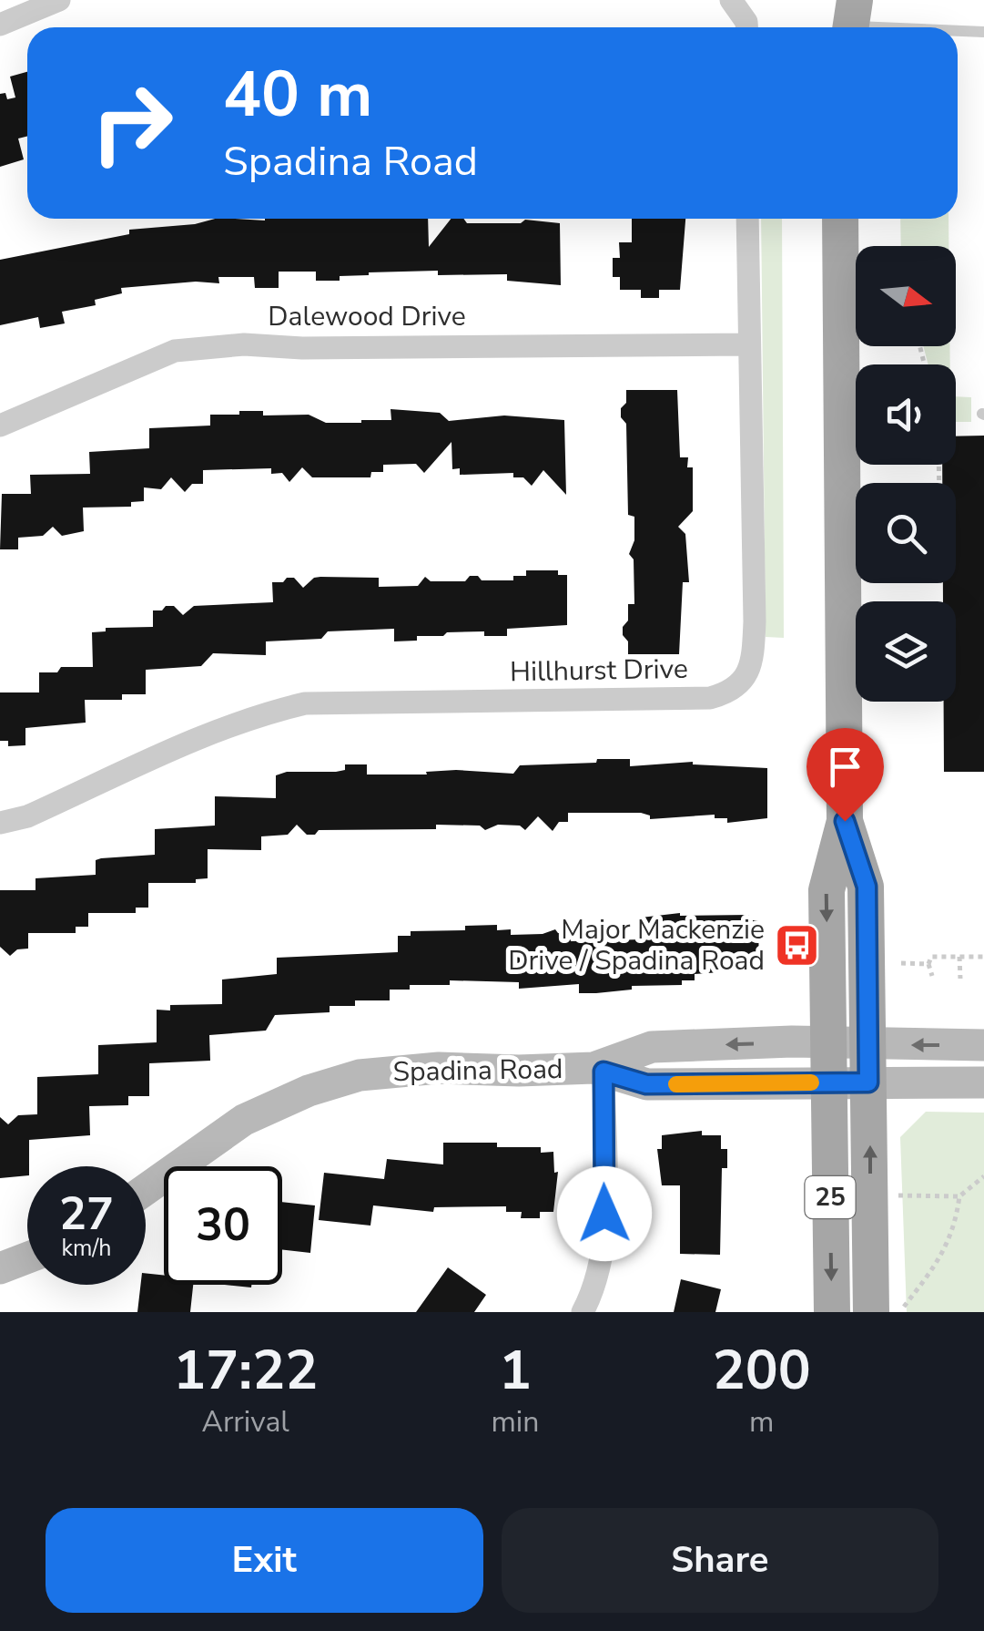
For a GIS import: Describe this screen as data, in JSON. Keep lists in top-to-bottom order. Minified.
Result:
{"streets":{"main road":["25"],"street":["Dalewood Drive","Hillhurst Drive","Spadina Road"]},"crossings":[["Dalewood Drive","Hillhurst Drive"],["Spadina Road","25"]],"places":{"bus stop":["Major Mackenzie Drive / Spadina Road"]},"north":"right","page":{"turn":["40 m","Spadina Road"],"speed":"27 km/h","limit":"30","eta":["17:22","Arrival","1","min","200","m"],"buttons":["Exit","Share"]}}
